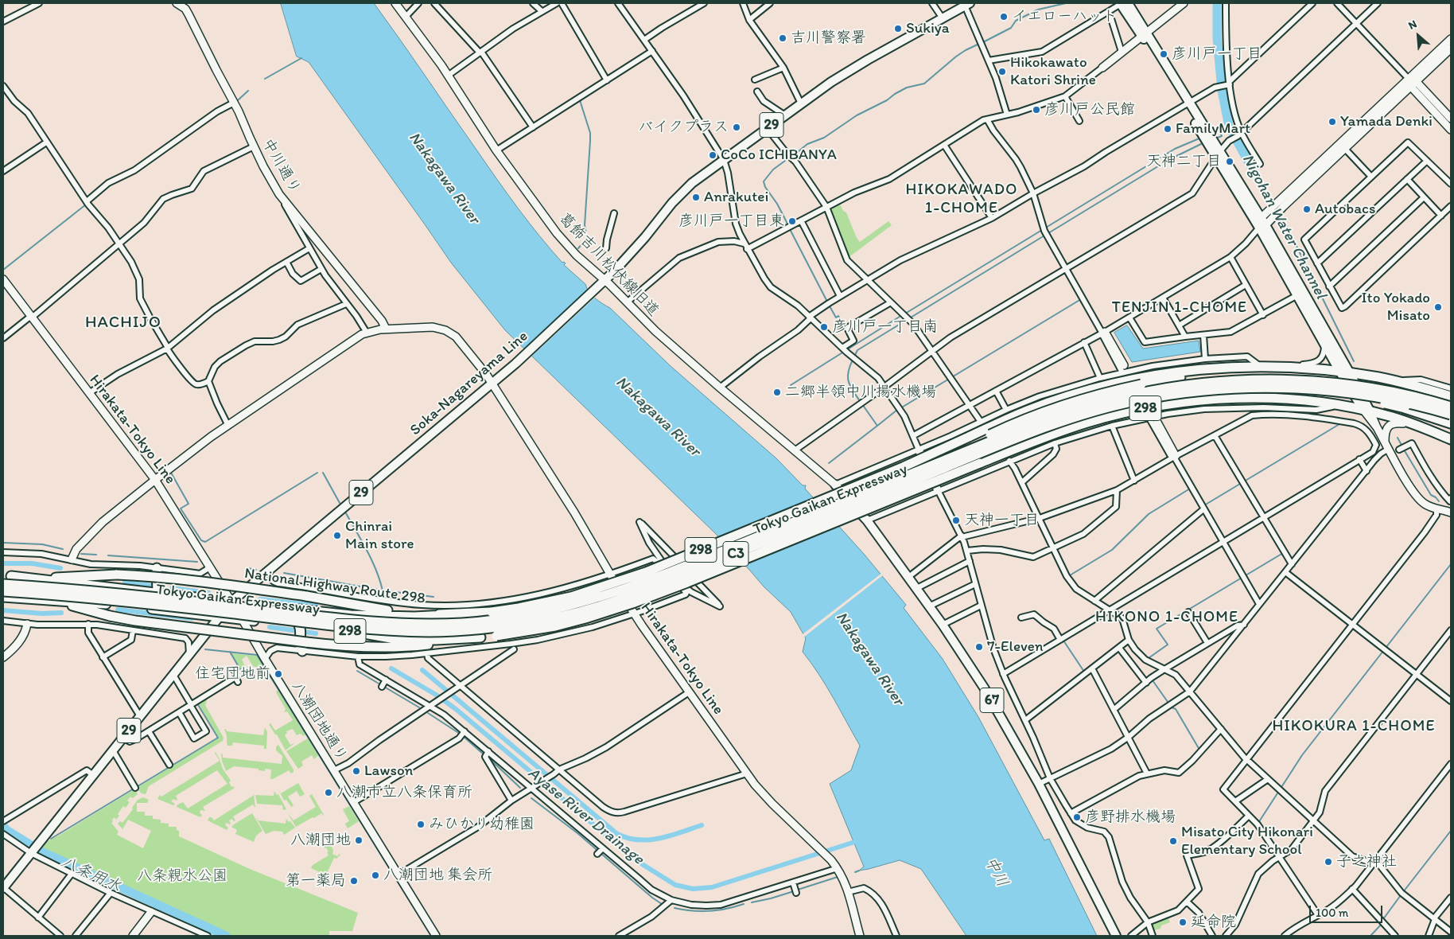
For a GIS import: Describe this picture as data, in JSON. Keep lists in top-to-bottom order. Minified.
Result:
{"streets":{"highway":["298","Tokyo Gaikan Expressway","C3","National Highway Route 298"],"main road":["29","Soka-Nagareyama Line","67"],"street":["中川通り","葛飾吉川松伏線旧道","Hirakata-Tokyo Line","八潮団地通り"]},"crossings":[["29","Soka-Nagareyama Line"],["中川通り","Hirakata-Tokyo Line"],["葛飾吉川松伏線旧道","Soka-Nagareyama Line"],["葛飾吉川松伏線旧道","67"],["Soka-Nagareyama Line","298"],["Soka-Nagareyama Line","Hirakata-Tokyo Line"],["Soka-Nagareyama Line","八潮団地通り"],["298","Hirakata-Tokyo Line"],["298","Tokyo Gaikan Expressway"],["298","National Highway Route 298"],["298","八潮団地通り"],["Hirakata-Tokyo Line","八潮団地通り"]],"districts":["HIKOKAWADO 1-CHOME","TENJIN 1-CHOME","HACHIJO","HIKONO 1-CHOME","HIKOKURA 1-CHOME"],"water":["Nakagawa River","Nigohan Water Channel","Ayase River Drainage","中川","八条用水"],"parks":["八条親水公園"],"places":["イエローハット","Sukiya","吉川警察署","彦川戸一丁目","Hikokawato Katori Shrine","彦川戸公民館","Yamada Denki","バイクプラス","FamilyMart","CoCo ICHIBANYA","天神二丁目","Anrakutei","Autobacs","彦川戸一丁目東","Ito Yokado Misato","彦川戸一丁目南","二郷半領中川揚水機場","天神一丁目","Chinrai Main store","7-Eleven","住宅団地前","Lawson","八潮市立八条保育所","彦野排水機場","みひかり幼稚園","八潮団地","Misato City Hikonari Elementary School","子之神社","八潮団地 集会所","第一薬局","延命院"],"scale_bar":"100 m","north":"top left"}
